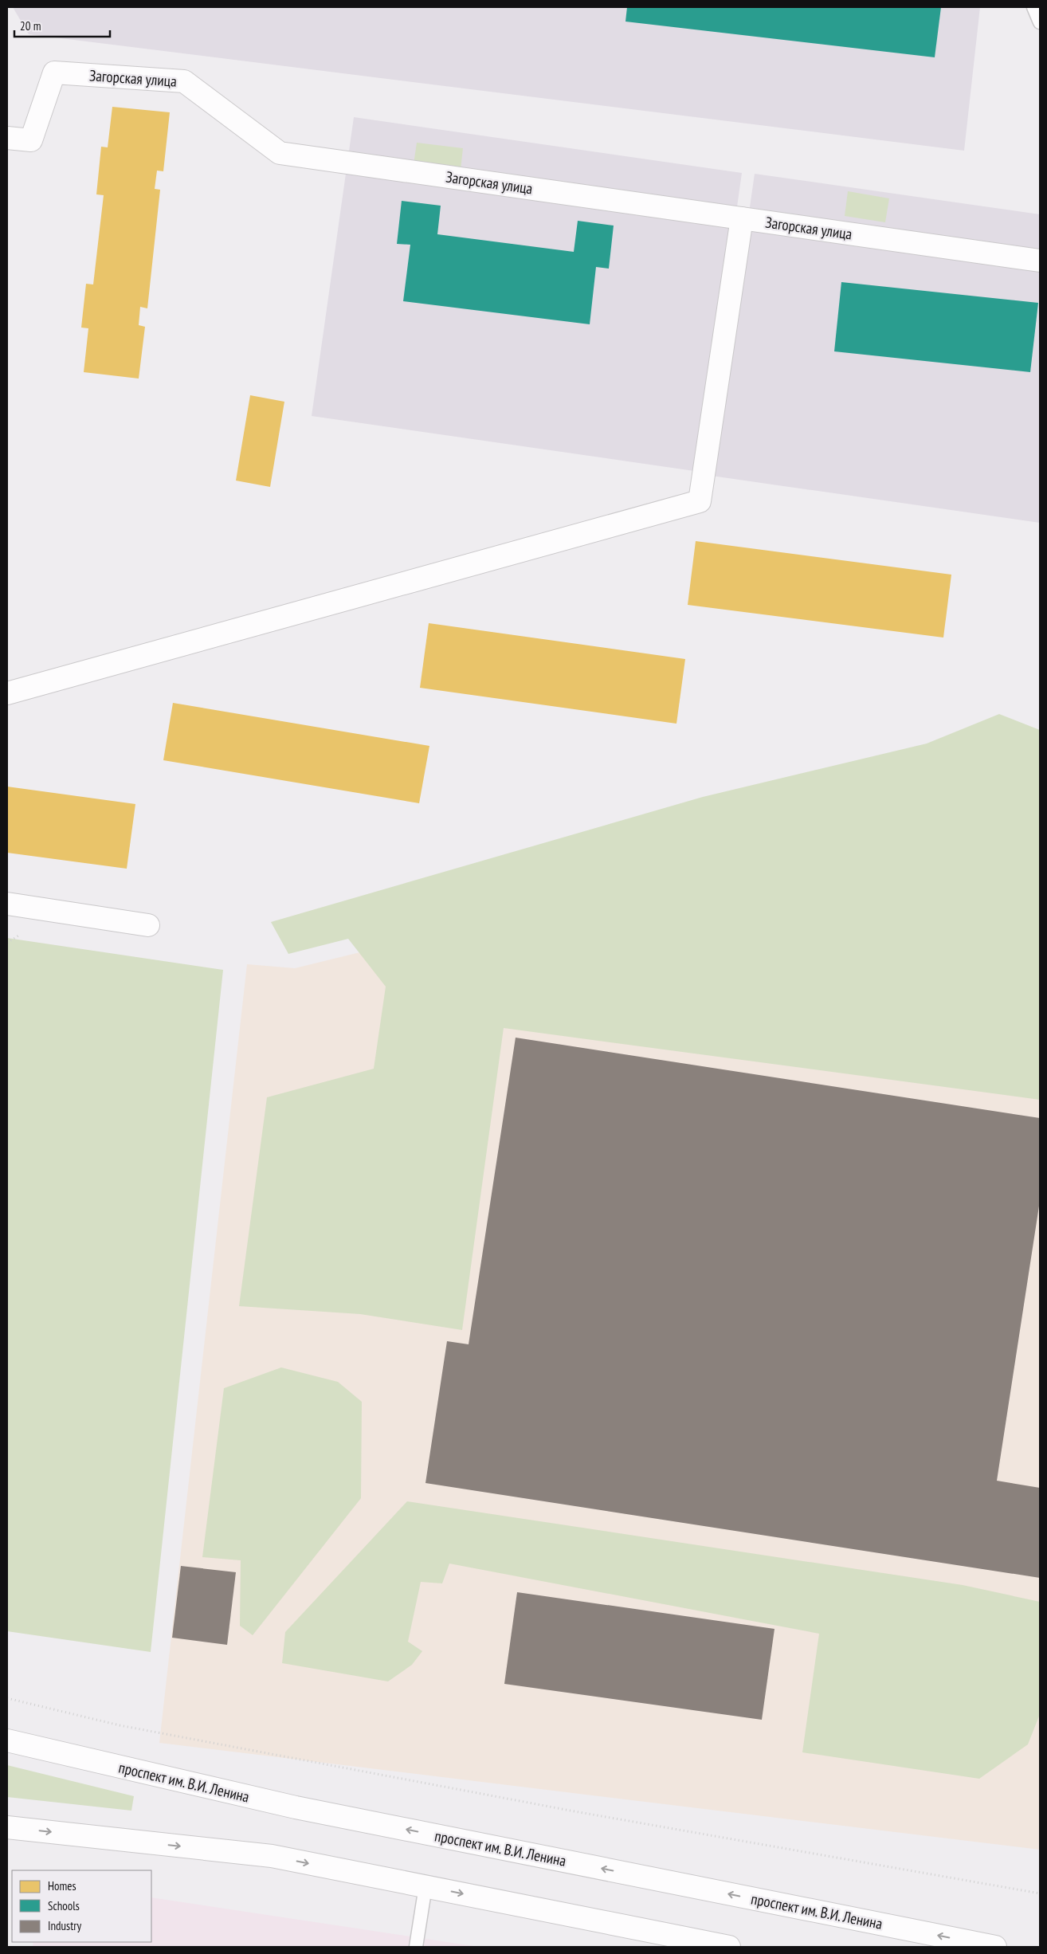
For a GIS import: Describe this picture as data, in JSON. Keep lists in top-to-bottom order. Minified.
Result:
{"streets":{"street":["Загорская улица","проспект им. В.И. Ленина"]},"legend":["Homes","Schools","Industry"],"scale_bar":"20 m"}
